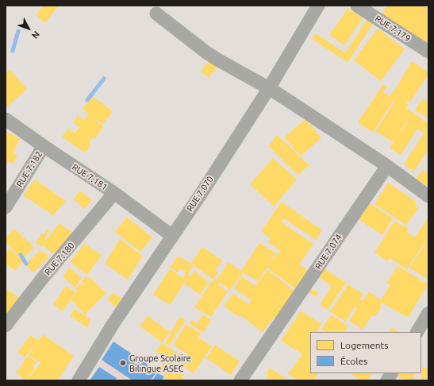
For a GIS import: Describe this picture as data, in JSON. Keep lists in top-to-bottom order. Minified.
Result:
{"streets":{"street":["RUE 7.179","RUE 7.182","RUE 7.181","RUE 7.070","RUE 7.074","RUE 7.180"]},"crossings":[["RUE 7.182","RUE 7.181"],["RUE 7.181","RUE 7.070"],["RUE 7.181","RUE 7.180"]],"places":["Groupe Scolaire Bilingue ASEC"],"legend":["Logements","Écoles"],"north":"bottom right"}
